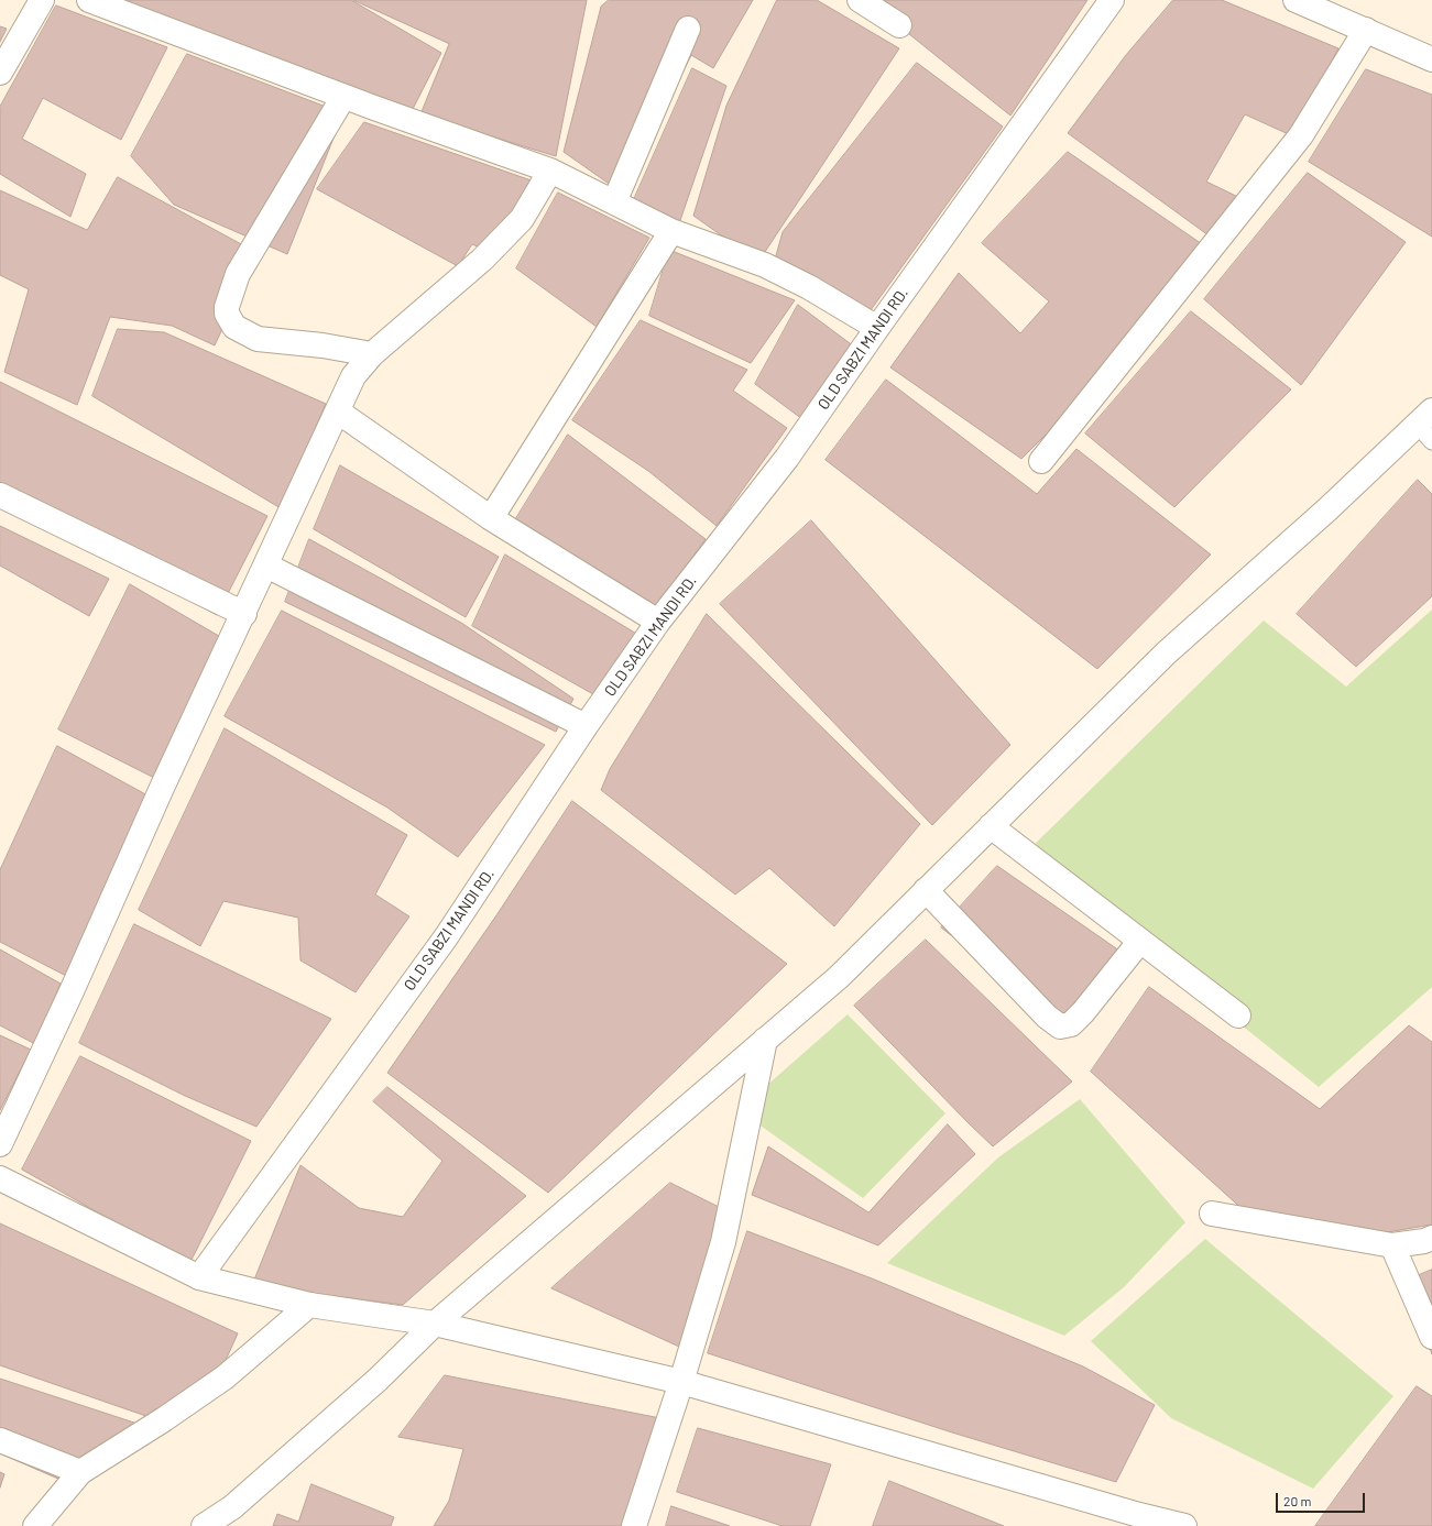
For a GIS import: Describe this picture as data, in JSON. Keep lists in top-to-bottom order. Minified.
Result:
{"streets":{"street":["OLD SABZI MANDI RD."]},"scale_bar":"20 m"}
